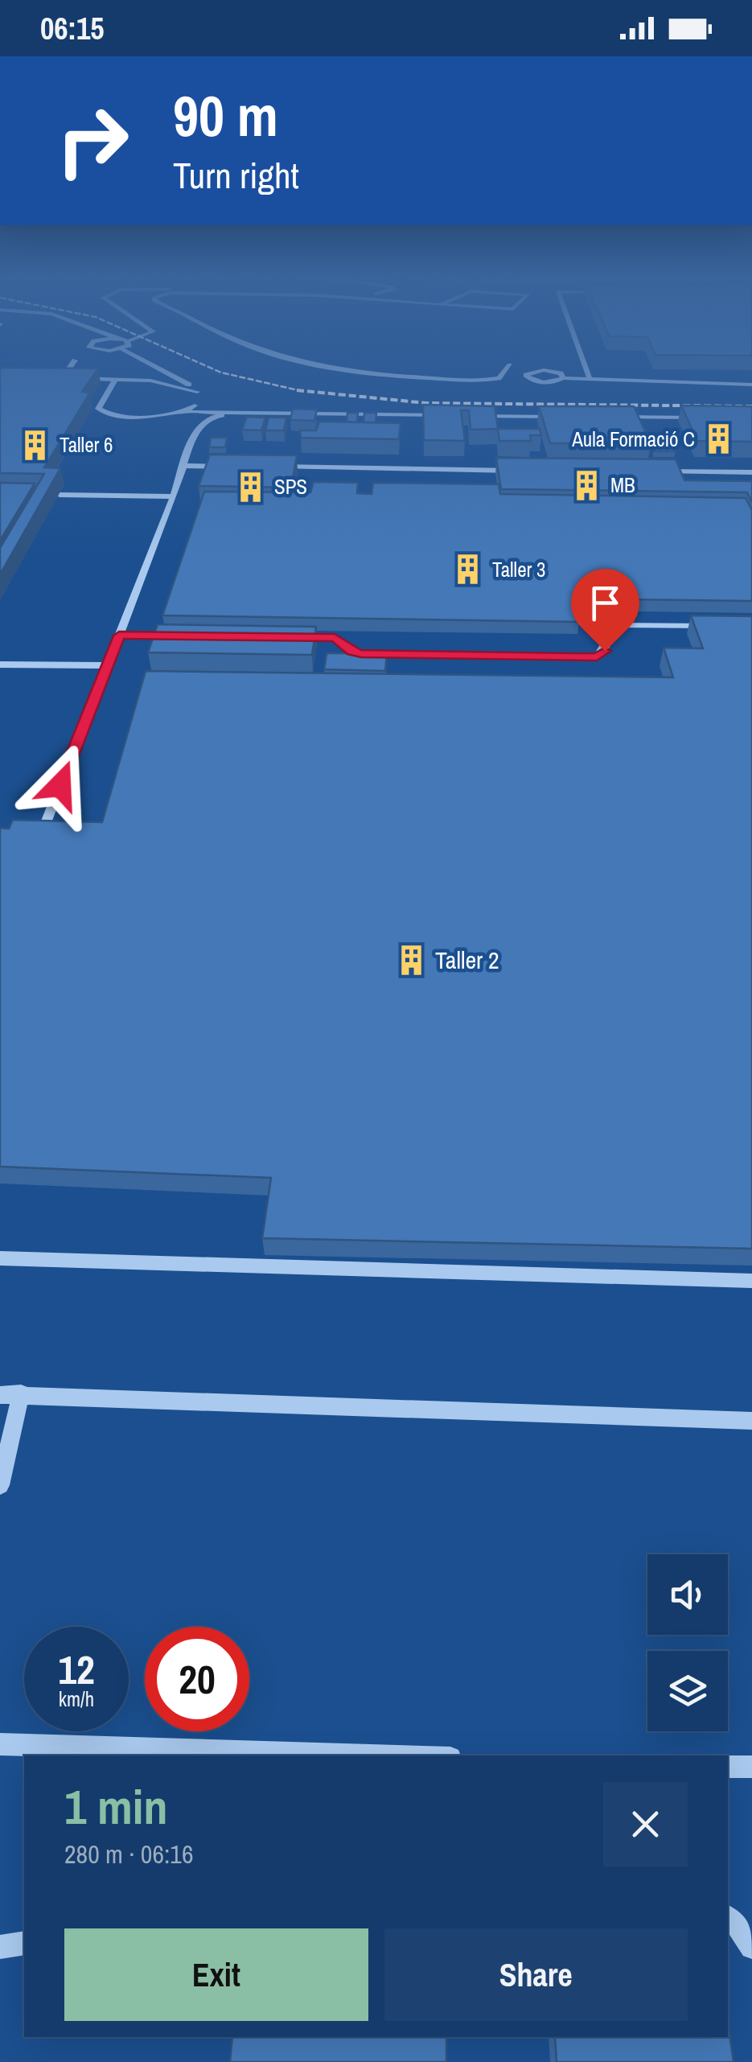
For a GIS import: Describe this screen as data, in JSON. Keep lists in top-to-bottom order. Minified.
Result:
{"places":{"building":["Aula Formació C","Taller 6","MB","SPS","Taller 3","Taller 2"]},"page":{"status":"06:15","turn":["90 m","Turn right"],"speed":"12 km/h","limit":"20","heading":["1 min","280 m · 06:16"],"buttons":["Exit","Share"]}}
